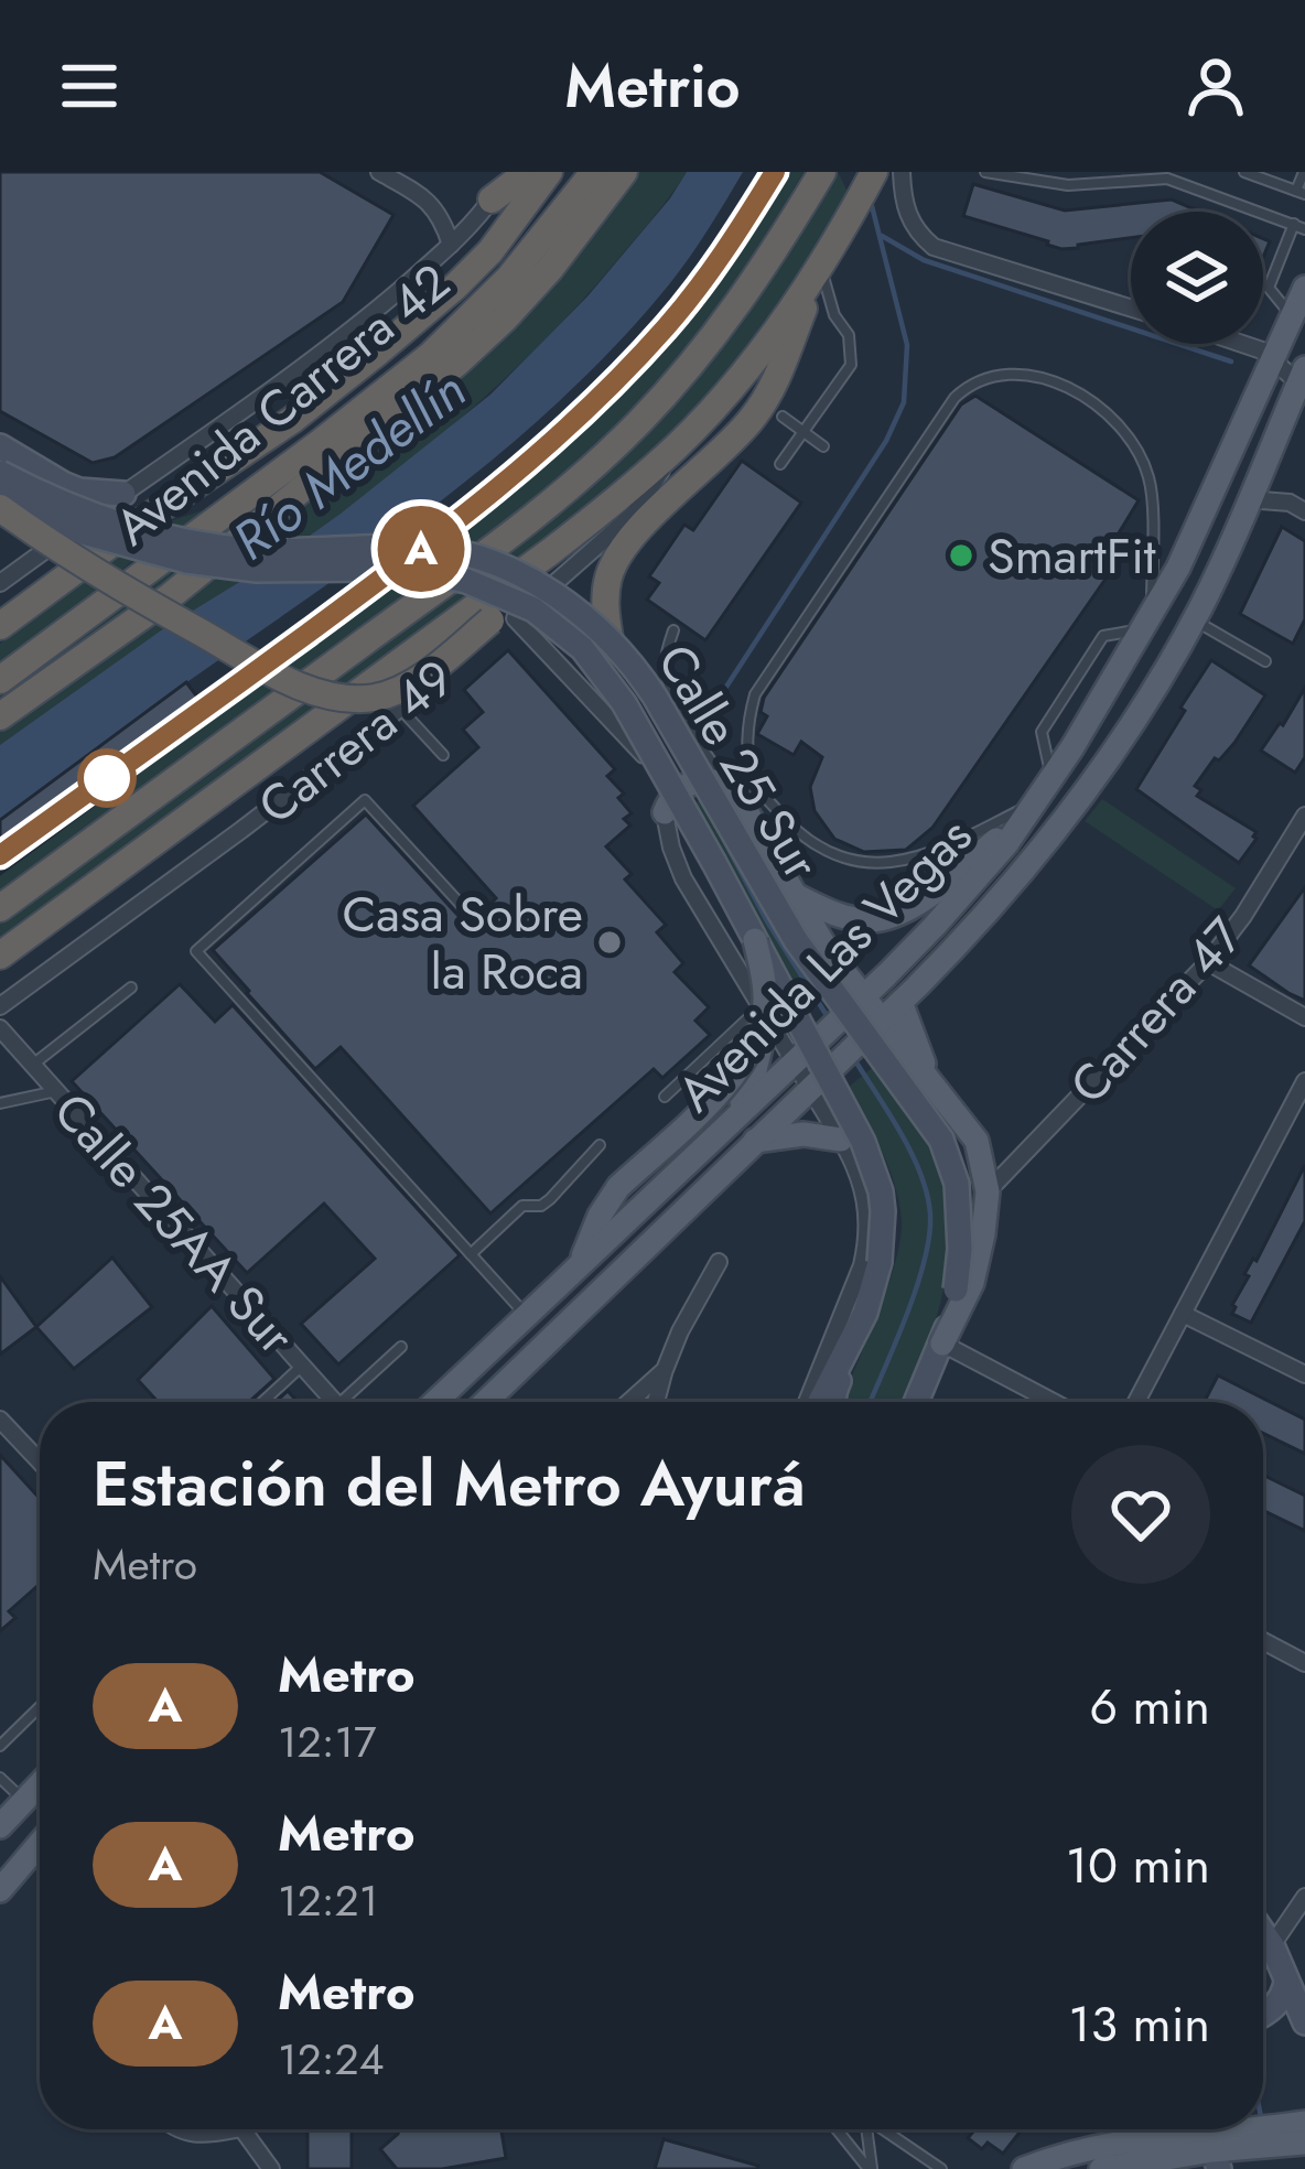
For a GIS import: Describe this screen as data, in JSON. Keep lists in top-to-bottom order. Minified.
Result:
{"streets":{"highway":["Avenida Carrera 42"],"main road":["Calle 25 Sur","Avenida Las Vegas"],"street":["Carrera 49","Carrera 47","Calle 25AA Sur"]},"crossings":[["Carrera 49","Calle 25 Sur"],["Calle 25 Sur","Avenida Las Vegas"]],"water":["Río Medellín"],"places":["SmartFit","Casa Sobre la Roca"],"lines":["metro line A"],"page":{"header":"Metrio","on_map":"A","heading":["Estación del Metro Ayurá","Metro"],"list":[{"mark":"A","name":"Metro","note":"12:17","value":"6 min"},{"mark":"A","name":"Metro","note":"12:21","value":"10 min"},{"mark":"A","name":"Metro","note":"12:24","value":"13 min"}]}}
